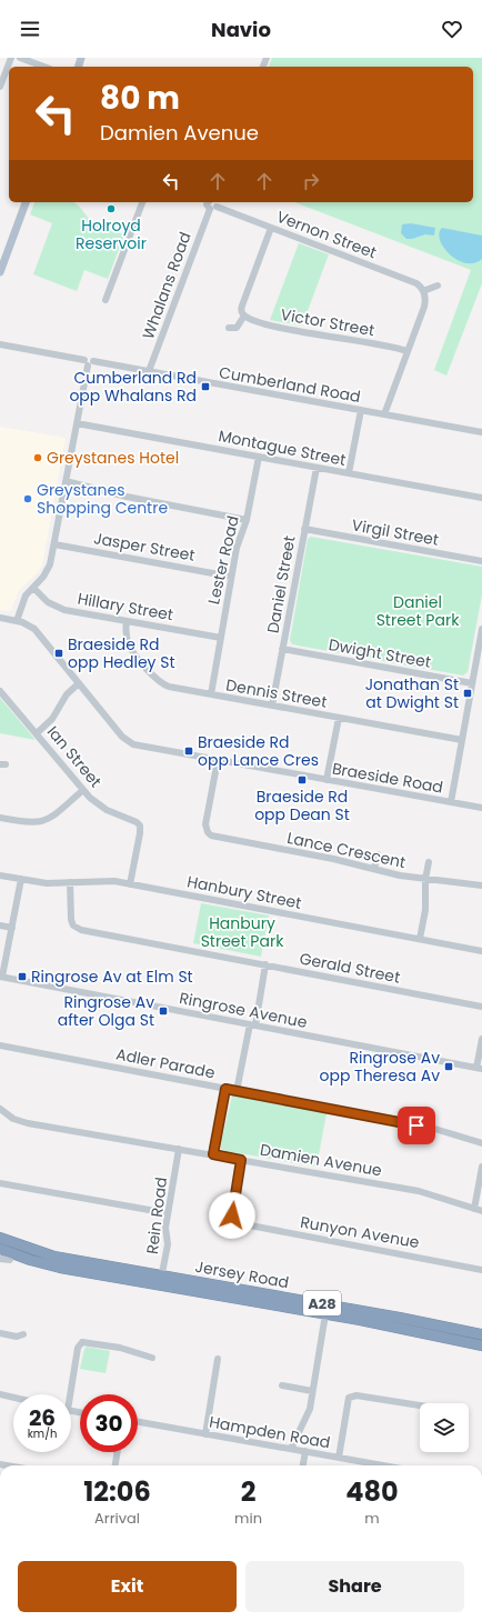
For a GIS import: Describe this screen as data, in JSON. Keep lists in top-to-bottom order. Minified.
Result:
{"streets":{"highway":["Jersey Road","A28"],"street":["Vernon Street","Whalans Road","Victor Street","Cumberland Road","Montague Street","Virgil Street","Jasper Street","Lester Road","Daniel Street","Hillary Street","Dwight Street","Dennis Street","Ian Street","Braeside Road","Lance Crescent","Hanbury Street","Gerald Street","Ringrose Avenue","Adler Parade","Damien Avenue","Rein Road","Runyon Avenue","Hampden Road"]},"crossings":[["Vernon Street","Whalans Road"],["Whalans Road","Cumberland Road"],["Montague Street","Lester Road"],["Montague Street","Daniel Street"],["Virgil Street","Daniel Street"],["Jasper Street","Lester Road"],["Lester Road","Hillary Street"],["Lester Road","Dennis Street"],["Daniel Street","Dwight Street"],["Daniel Street","Dennis Street"],["Hillary Street","Dennis Street"],["Ian Street","Hanbury Street"],["Braeside Road","Lance Crescent"],["Hanbury Street","Gerald Street"],["Damien Avenue","Rein Road"],["Rein Road","Jersey Road"]],"parks":["Daniel Street Park","Hanbury Street Park"],"places":{"other":["Holroyd Reservoir","Greystanes Hotel","Greystanes Shopping Centre"],"transit":["Cumberland Rd opp Whalans Rd","Braeside Rd opp Hedley St","Jonathan St at Dwight St","Braeside Rd opp Lance Cres","Braeside Rd opp Dean St","Ringrose Av at Elm St","Ringrose Av after Olga St","Ringrose Av opp Theresa Av"]},"page":{"header":"Navio","turn":["80 m","Damien Avenue"],"speed":"26 km/h","limit":"30","eta":["12:06","Arrival","2","min","480","m"],"buttons":["Exit","Share"]}}
